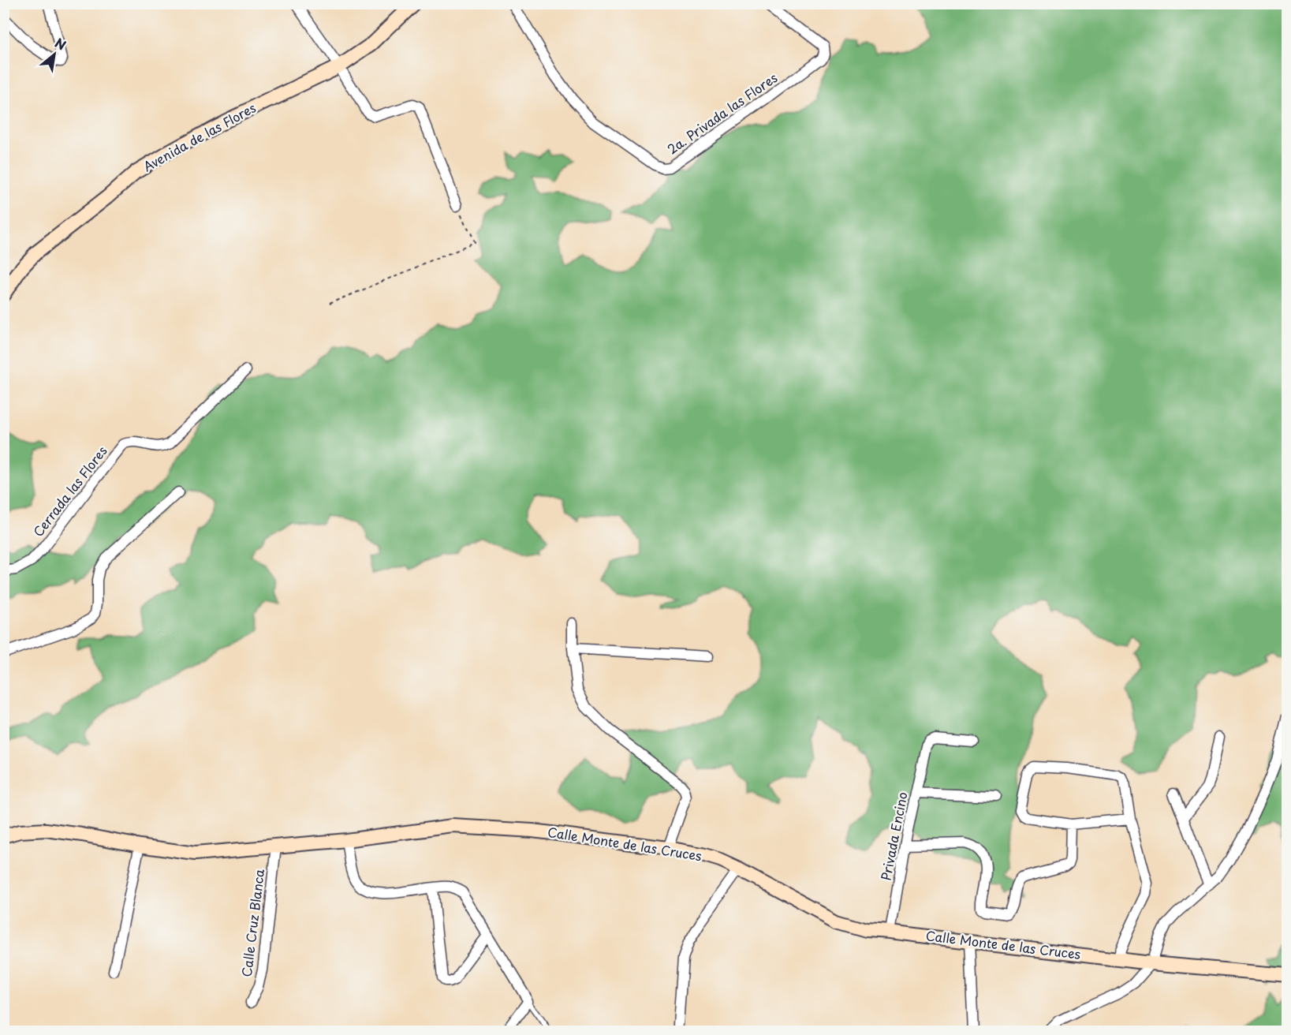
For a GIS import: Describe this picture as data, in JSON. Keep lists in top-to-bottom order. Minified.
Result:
{"streets":{"street":["2a. Privada las Flores","Avenida de las Flores","Cerrada las Flores","Privada Encino","Calle Monte de las Cruces","Calle Cruz Blanca"]},"crossings":[["Privada Encino","Calle Monte de las Cruces"],["Calle Monte de las Cruces","Calle Cruz Blanca"]],"north":"top right"}
